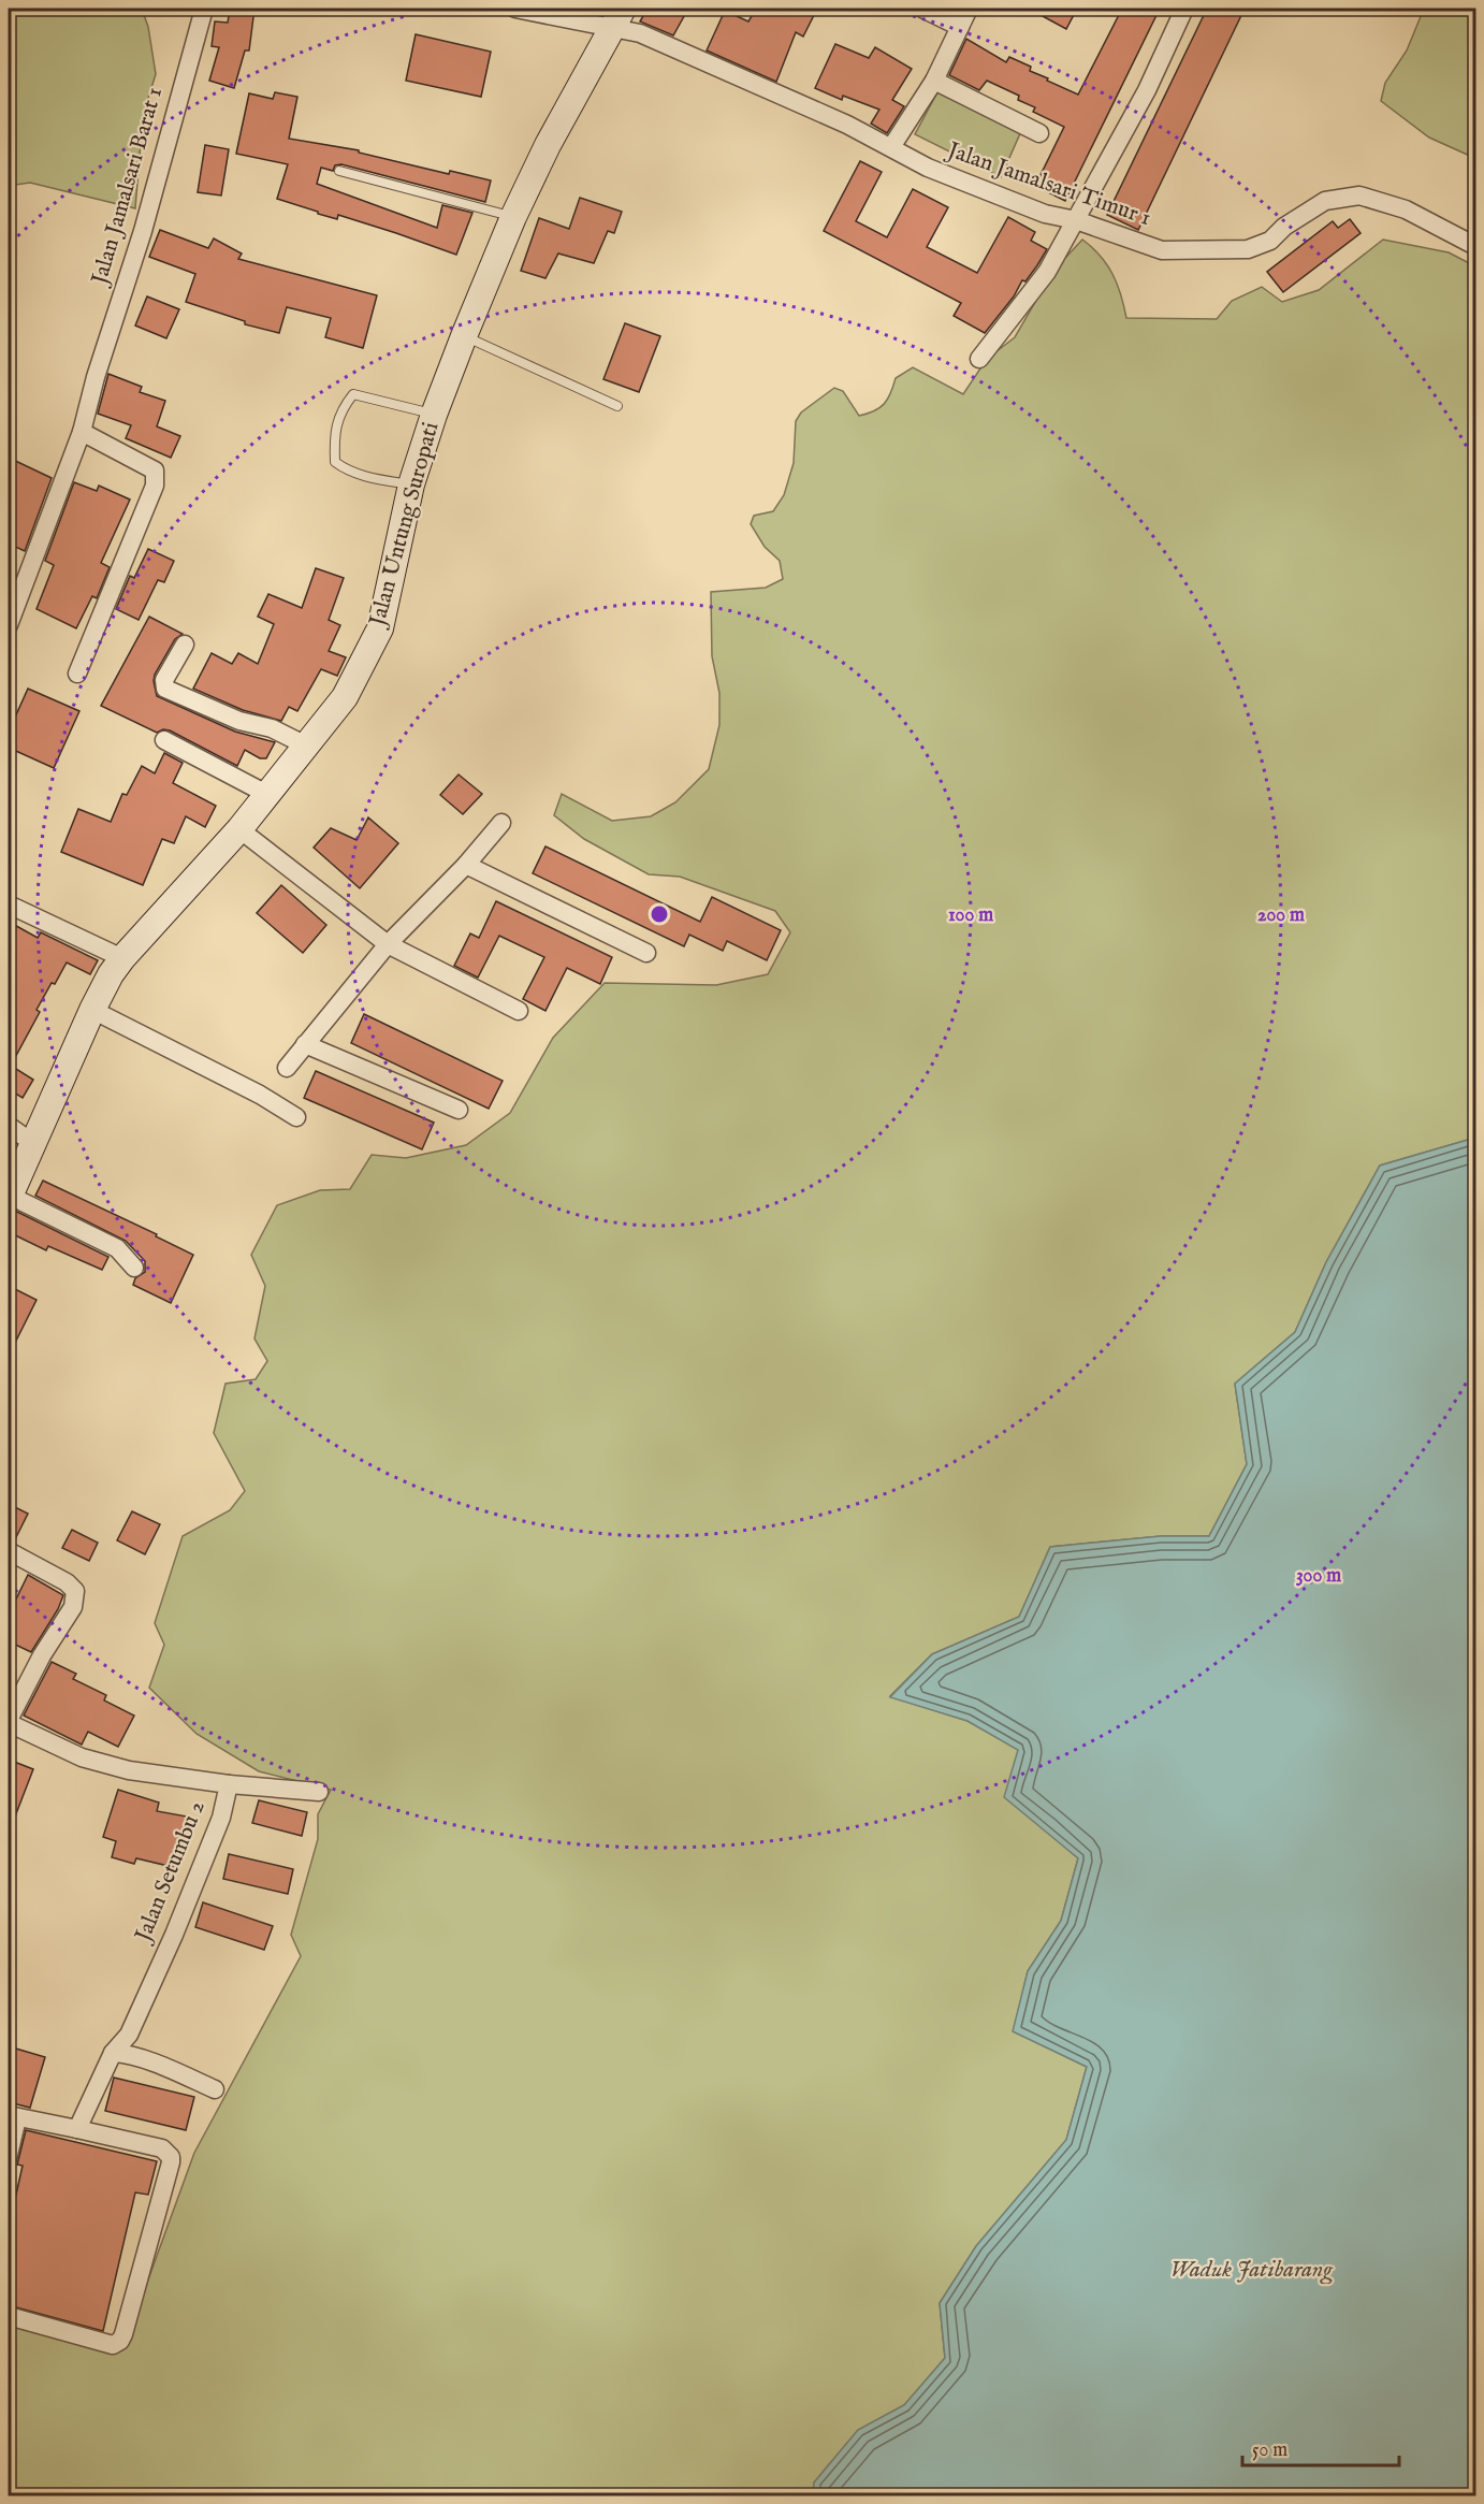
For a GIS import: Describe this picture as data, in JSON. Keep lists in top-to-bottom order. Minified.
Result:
{"streets":{"main road":["Jalan Untung Suropati"],"street":["Jalan Jamalsari Timur 1","Jalan Jamalsari Barat 1","Jalan Setumbu 2"]},"crossings":[["Jalan Jamalsari Timur 1","Jalan Untung Suropati"]],"water":["Waduk Jatibarang"],"scale_bar":"50 m","rings":["100 m","200 m","300 m"]}
